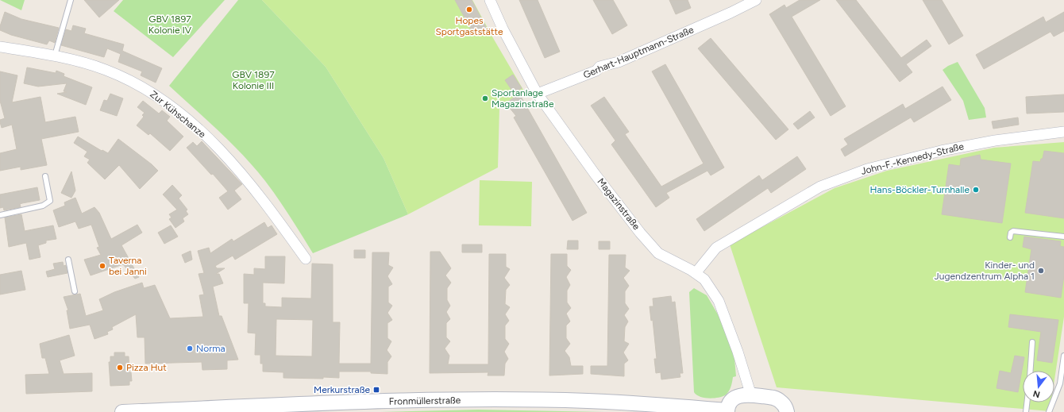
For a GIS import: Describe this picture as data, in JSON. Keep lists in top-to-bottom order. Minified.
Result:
{"streets":{"main road":["Fronmüllerstraße"],"street":["Gerhart-Hauptmann-Straße","Zur Kühschanze","John-F.-Kennedy-Straße","Magazinstraße"]},"crossings":[["Gerhart-Hauptmann-Straße","Magazinstraße"],["John-F.-Kennedy-Straße","Magazinstraße"],["Magazinstraße","Fronmüllerstraße"]],"parks":["GBV 1897 Kolonie IV","GBV 1897 Kolonie III"],"places":{"other":["Hopes Sportgaststätte","Sportanlage Magazinstraße","Hans-Böckler-Turnhalle","Taverna bei Janni","Kinder- und Jugendzentrum Alpha 1","Norma","Pizza Hut"],"transit":["Merkurstraße"]},"north":"bottom"}
